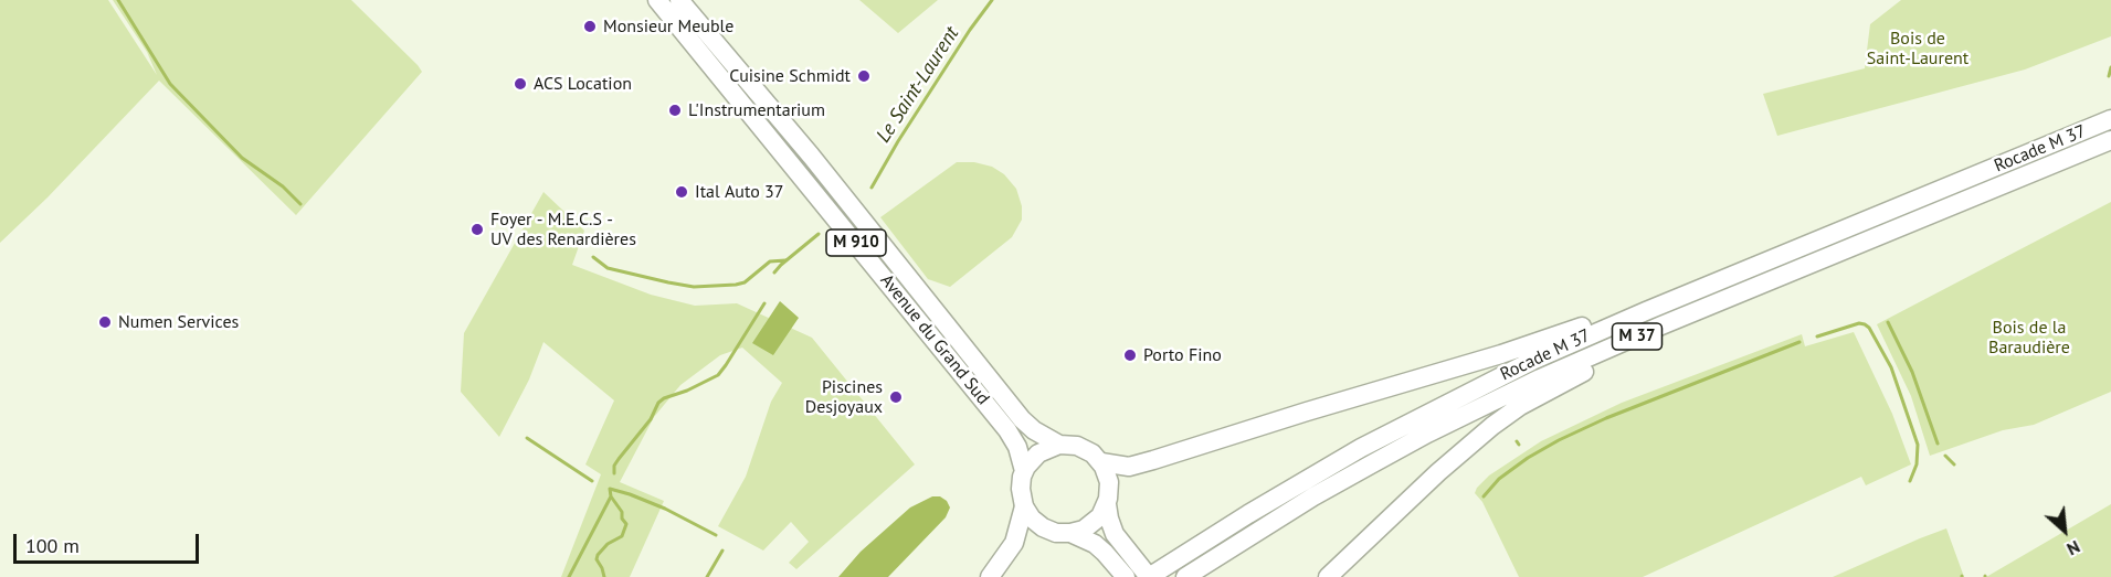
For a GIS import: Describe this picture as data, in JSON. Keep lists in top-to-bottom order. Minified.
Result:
{"streets":{"main road":["Rocade M 37","M 910","M 37","Avenue du Grand Sud"]},"crossings":[["M 910","Avenue du Grand Sud"]],"water":["Le Saint-Laurent"],"parks":["Bois de Saint-Laurent","Bois de la Baraudière"],"places":["Monsieur Meuble","Cuisine Schmidt","ACS Location","L'Instrumentarium","Ital Auto 37","Foyer - M.E.C.S - UV des Renardières","Numen Services","Porto Fino","Piscines Desjoyaux"],"scale_bar":"100 m","north":"bottom right"}
